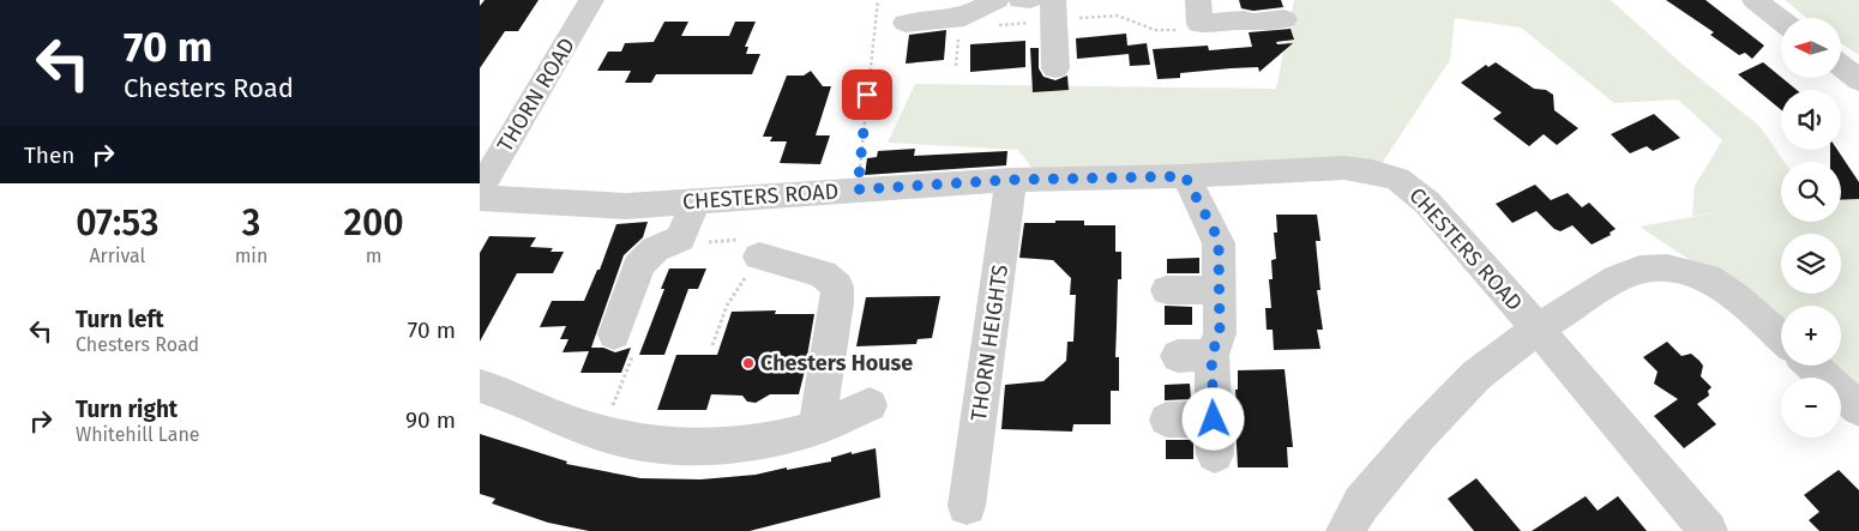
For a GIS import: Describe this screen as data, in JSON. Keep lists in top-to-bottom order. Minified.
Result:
{"streets":{"street":["THORN ROAD","CHESTERS ROAD","THORN HEIGHTS"]},"crossings":[["CHESTERS ROAD","THORN HEIGHTS"]],"places":["Chesters House"],"north":"left","page":{"turn":["70 m","Chesters Road"],"map_buttons":["+","−"],"then":"Then","eta":["07:53","Arrival","3","min","200","m"],"list":[{"name":"Turn left","note":"Chesters Road","value":"70 m"},{"name":"Turn right","note":"Whitehill Lane","value":"90 m"}]}}
